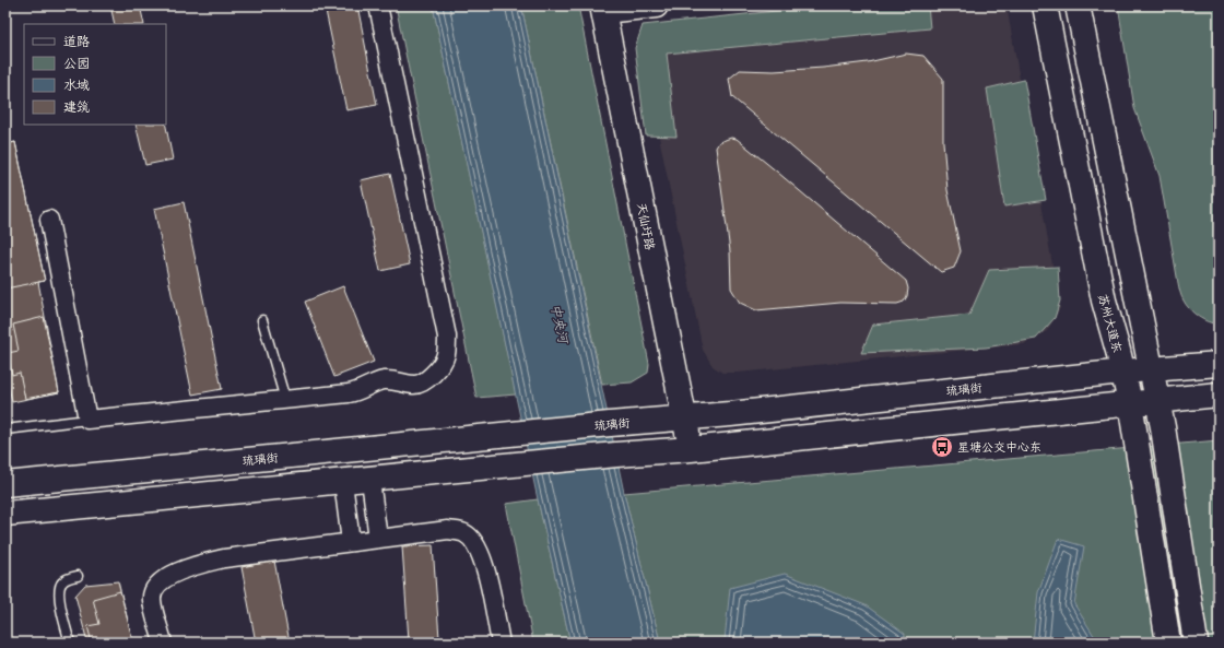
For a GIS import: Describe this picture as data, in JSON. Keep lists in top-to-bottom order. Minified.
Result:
{"streets":{"main road":["天仙圩路","苏州大道东","琉璃街"]},"crossings":[["天仙圩路","琉璃街"],["苏州大道东","琉璃街"]],"water":["中央河"],"places":{"bus stop":["星塘公交中心东"]},"legend":["道路","公园","水域","建筑"]}
